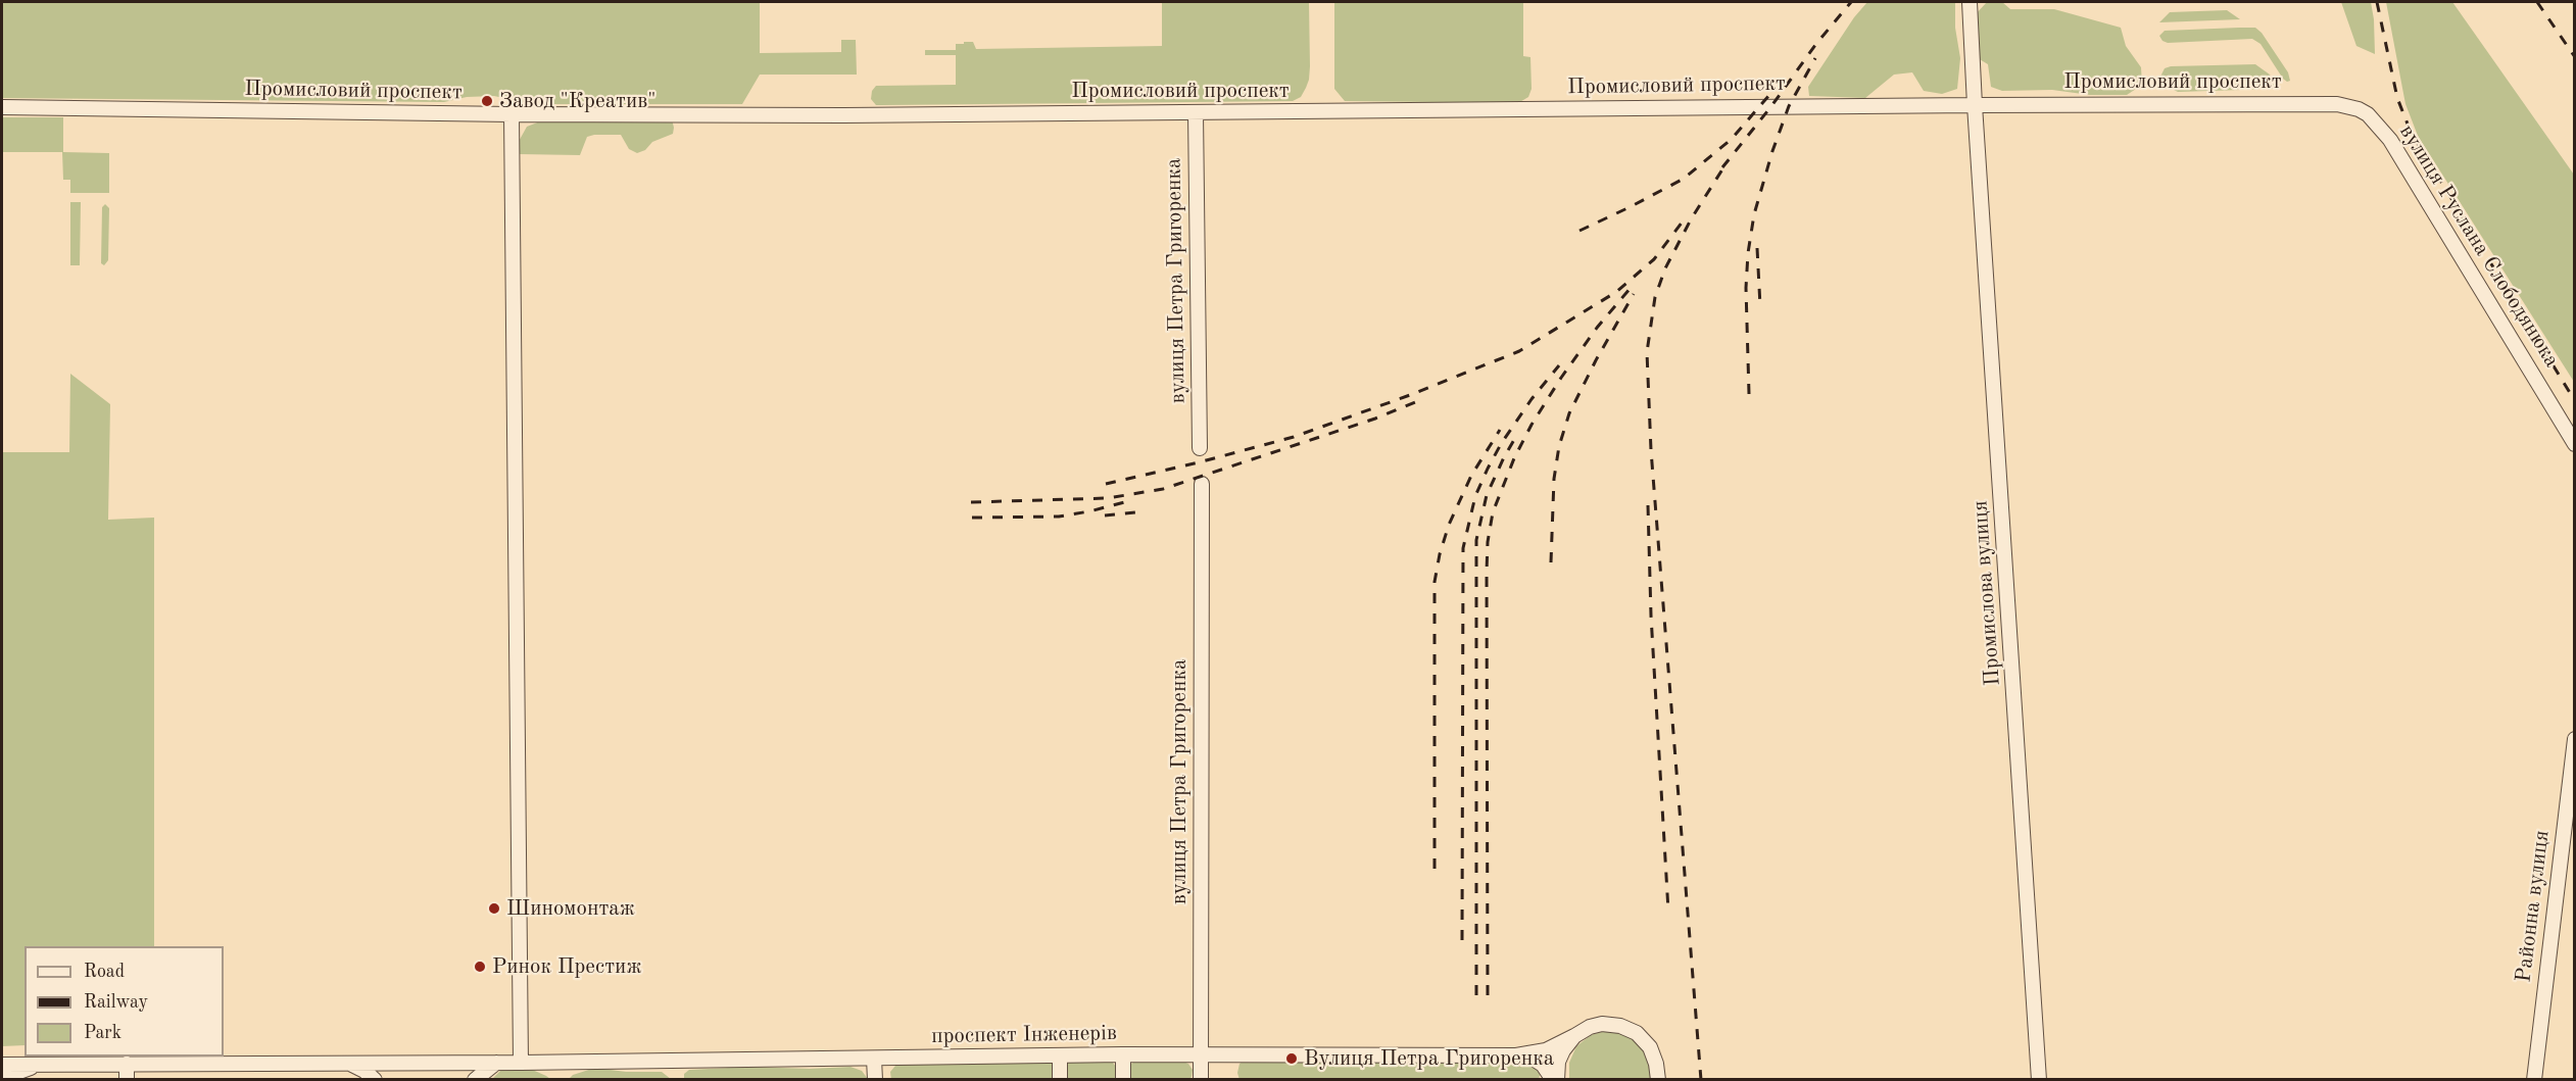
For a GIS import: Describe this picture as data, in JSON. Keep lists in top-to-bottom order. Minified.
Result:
{"streets":{"street":["Промисловий проспект","вулиця Руслана Слободянюка","вулиця Петра Григоренка","Промислова вулиця","Районна вулиця","проспект Інженерів"]},"crossings":[["Промисловий проспект","вулиця Руслана Слободянюка"],["Промисловий проспект","вулиця Петра Григоренка"],["Промисловий проспект","Промислова вулиця"],["вулиця Петра Григоренка","проспект Інженерів"]],"places":["Завод \"Креатив\"","Шиномонтаж","Ринок Престиж","Вулиця Петра Григоренка"],"legend":["Road","Railway","Park"]}
